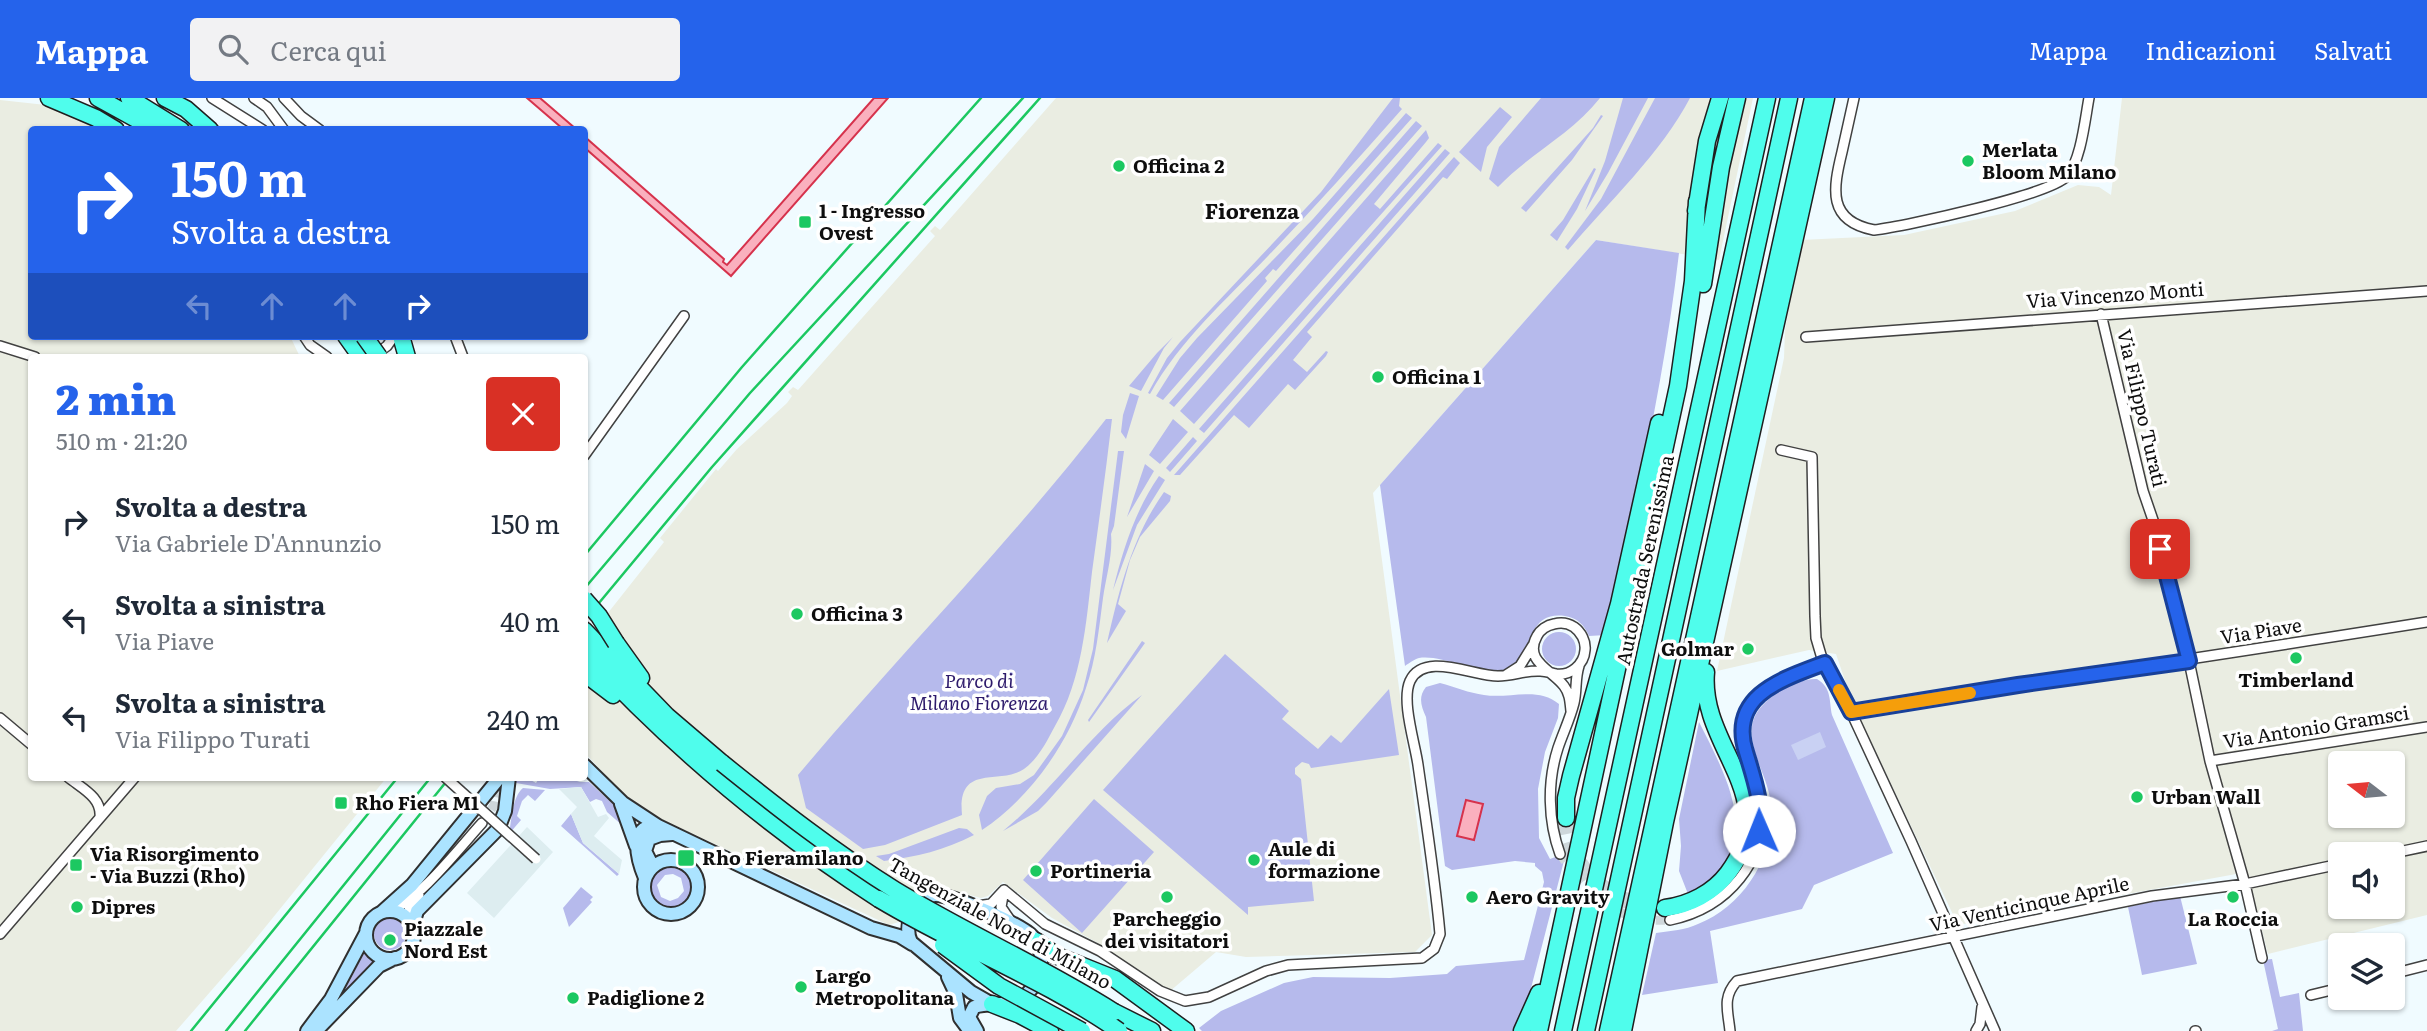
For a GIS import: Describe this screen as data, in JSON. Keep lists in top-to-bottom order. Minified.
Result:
{"streets":{"highway":["Autostrada Serenissima","Tangenziale Nord di Milano"],"street":["Via Vincenzo Monti","Via Filippo Turati","Via Piave","Via Antonio Gramsci","Via Venticinque Aprile"]},"crossings":[["Via Vincenzo Monti","Via Filippo Turati"],["Via Filippo Turati","Via Piave"],["Via Filippo Turati","Via Antonio Gramsci"],["Via Filippo Turati","Via Venticinque Aprile"]],"districts":["Fiorenza"],"parks":["Parco di Milano Fiorenza"],"places":{"other":["Merlata Bloom Milano","Officina 2","Officina 1","Officina 3","Golmar","Timberland","Urban Wall","Aule di formazione","Portineria","Parcheggio dei visitatori","Aero Gravity","La Roccia","Dipres","Piazzale Nord Est","Largo Metropolitana","Padiglione 2"],"transit":["1 - Ingresso Ovest","Rho Fiera M1","Rho Fieramilano","Via Risorgimento - Via Buzzi (Rho)"]},"north":"left","page":{"header":"Mappa","search":"Cerca qui","nav":["Mappa","Indicazioni","Salvati"],"turn":["150 m","Svolta a destra"],"heading":["2 min","510 m · 21:20"],"list":[{"name":"Svolta a destra","note":"Via Gabriele D'Annunzio","value":"150 m"},{"name":"Svolta a sinistra","note":"Via Piave","value":"40 m"},{"name":"Svolta a sinistra","note":"Via Filippo Turati","value":"240 m"}]}}
